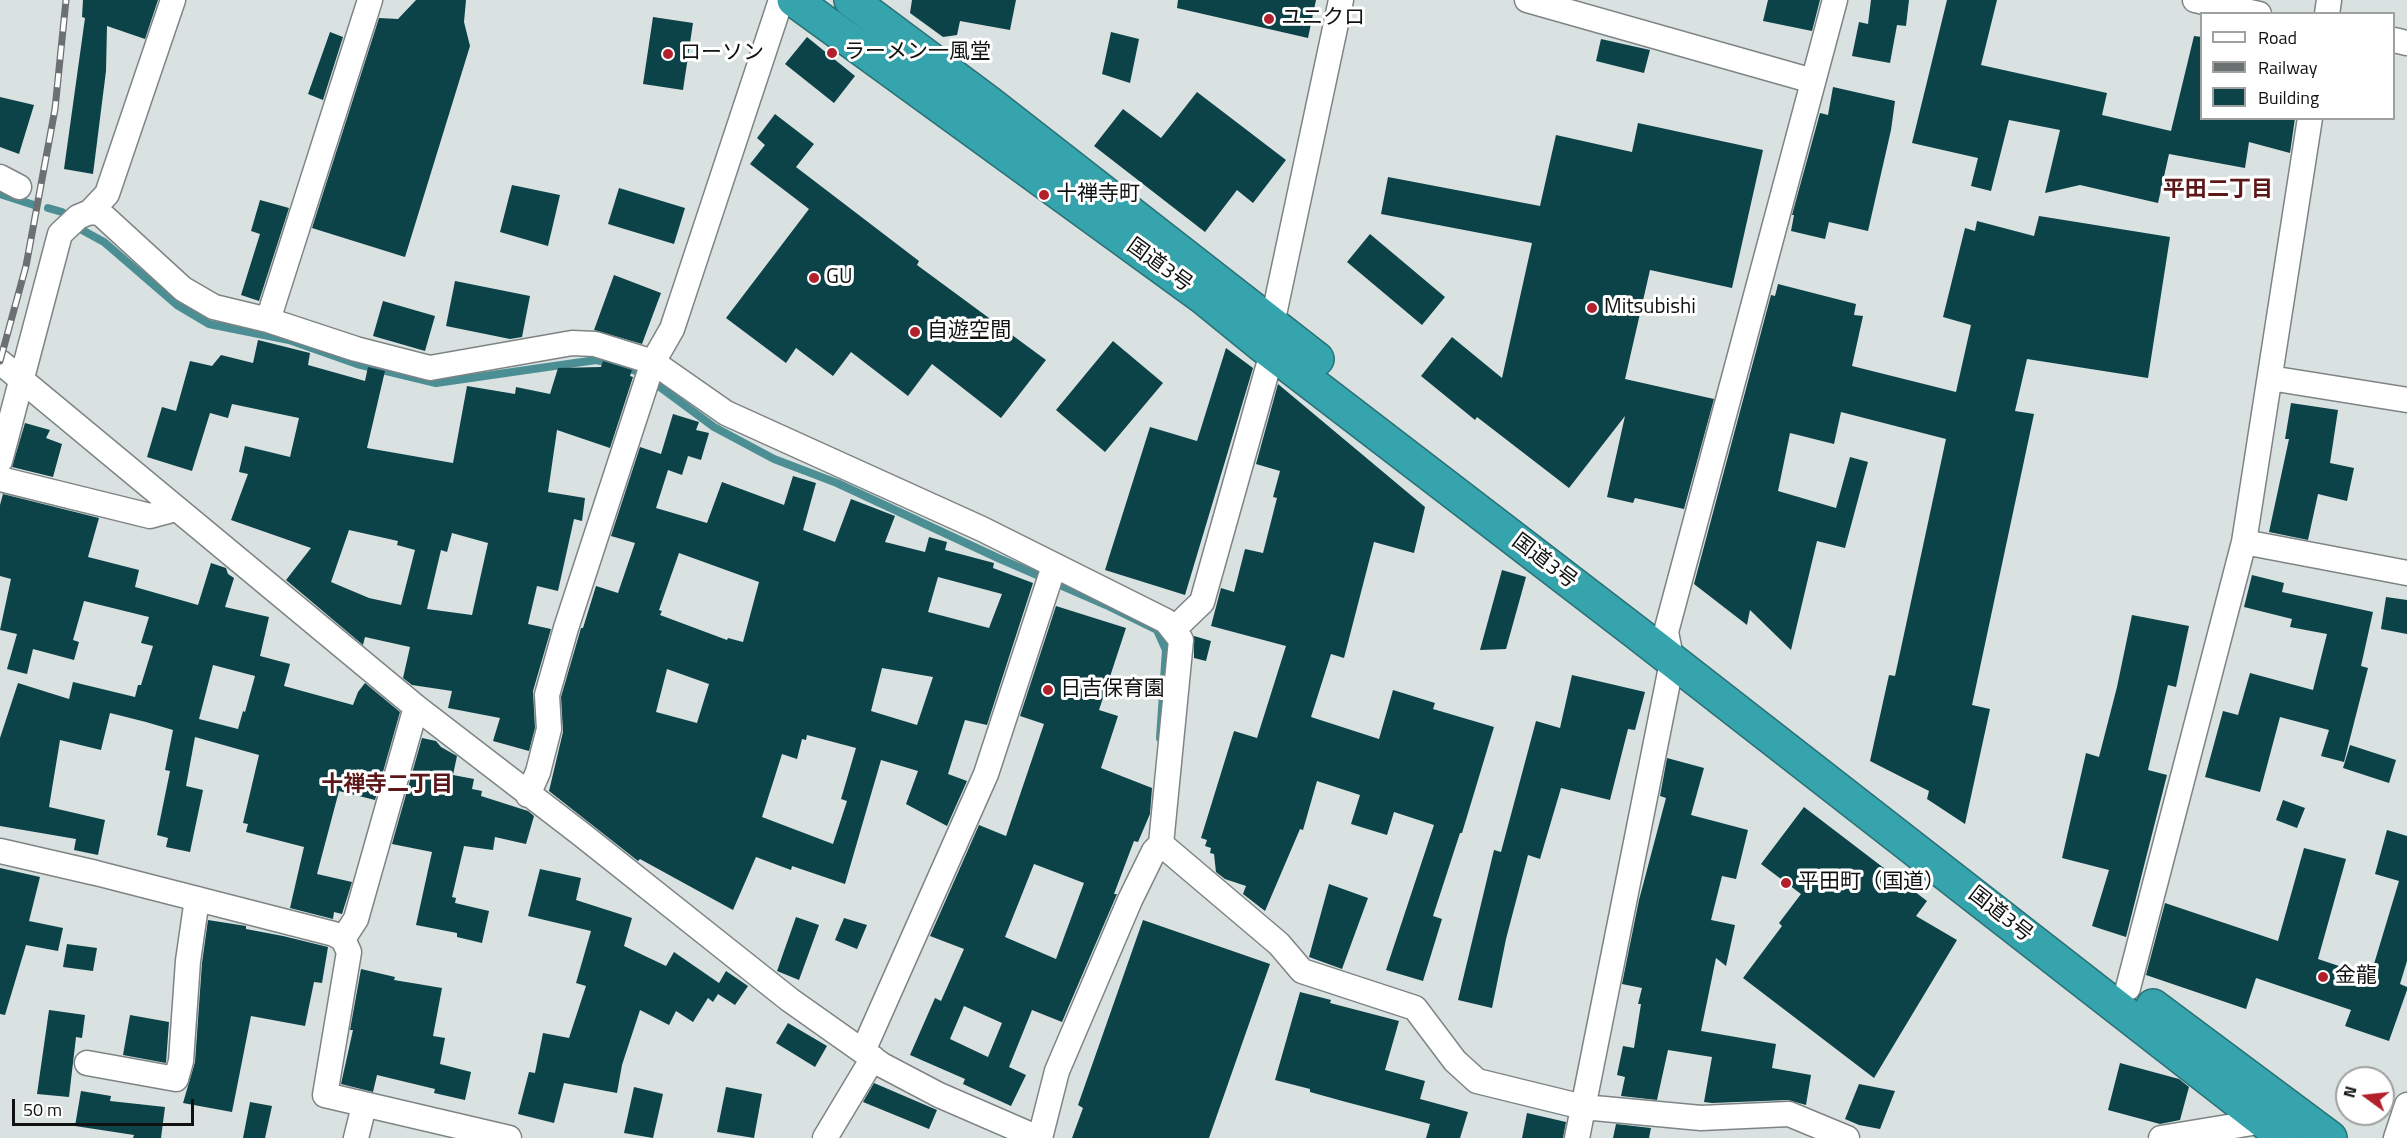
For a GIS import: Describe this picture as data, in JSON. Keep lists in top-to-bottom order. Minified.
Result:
{"streets":{"highway":["国道3号"]},"districts":["平田二丁目","十禅寺二丁目"],"places":["ユニクロ","ラーメン一風堂","ローソン","十禅寺町","GU","Mitsubishi","自遊空間","日吉保育園","平田町（国道）","金龍"],"legend":["Road","Railway","Building"],"scale_bar":"50 m","north":"left"}
